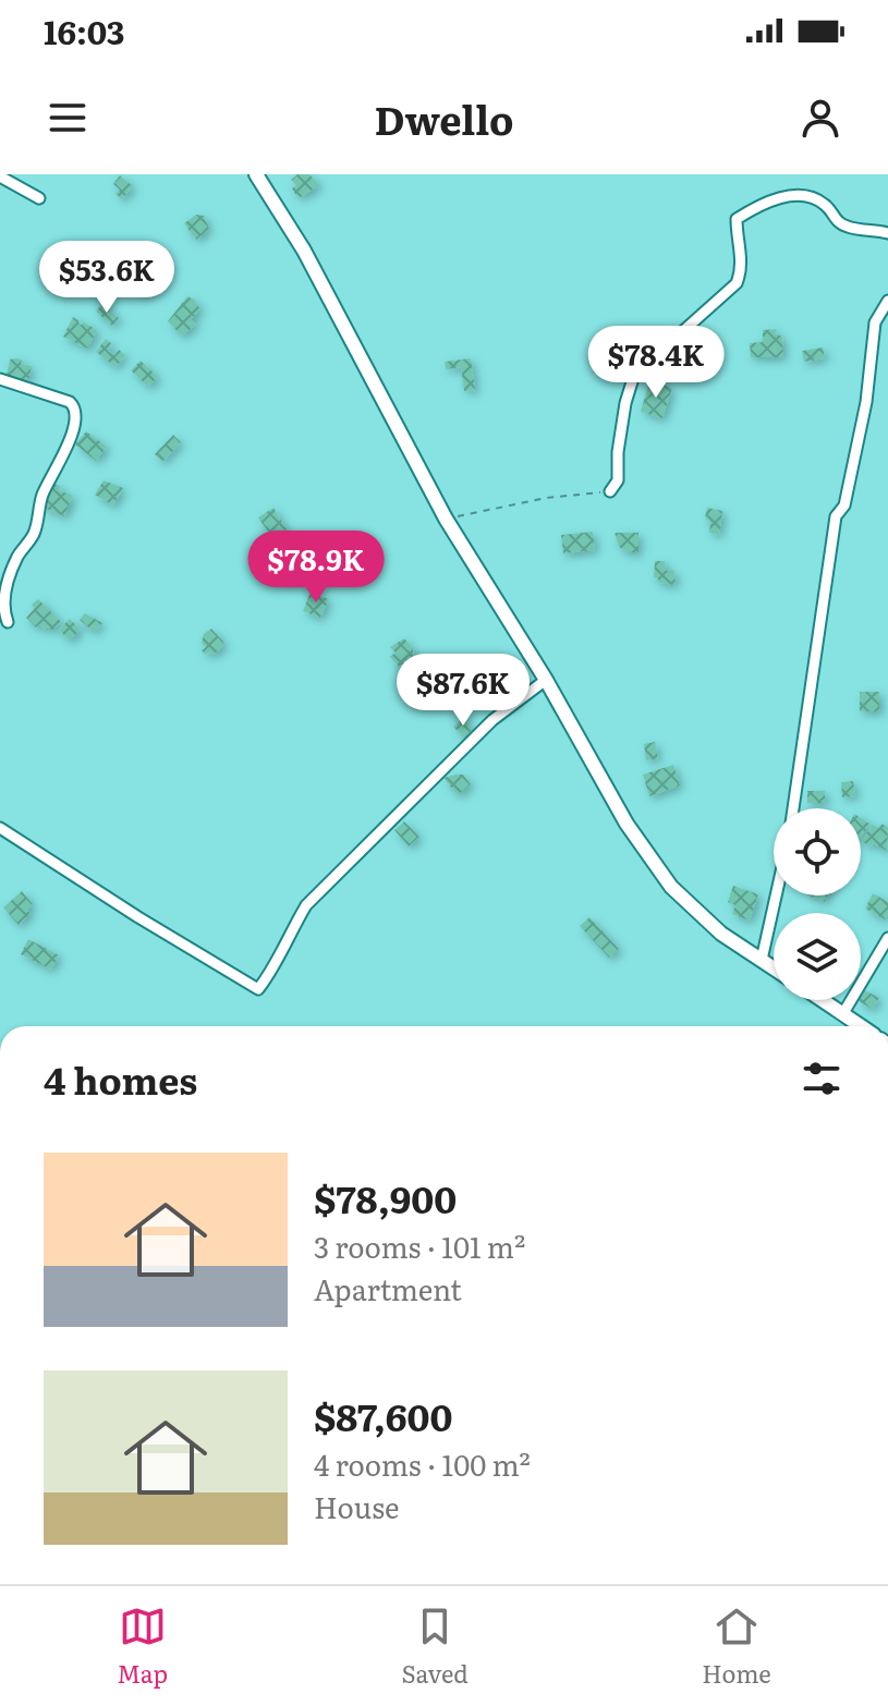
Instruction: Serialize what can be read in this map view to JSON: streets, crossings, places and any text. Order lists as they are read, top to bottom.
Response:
{
  "page": {
    "status": "16:03",
    "header": "Dwello",
    "price": [
      "$53.6K",
      "$78.4K",
      "$78.9K",
      "$87.6K"
    ],
    "heading": "4 homes",
    "list": [
      {
        "name": "$78,900",
        "note": "3 rooms · 101 m² · Apartment"
      },
      {
        "name": "$87,600",
        "note": "4 rooms · 100 m² · House"
      }
    ],
    "tabs": ["Map", "Saved", "Home"]
  }
}
